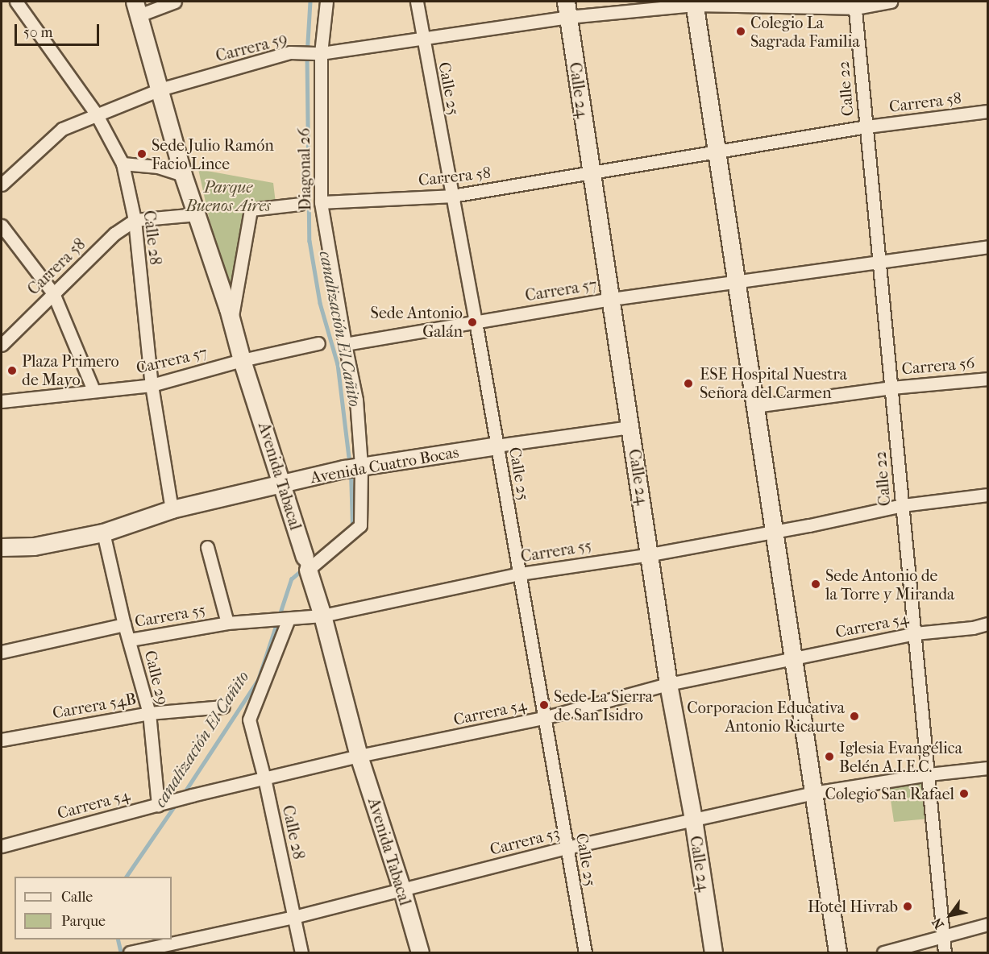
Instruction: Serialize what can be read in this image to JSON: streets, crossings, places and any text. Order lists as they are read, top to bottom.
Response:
{
  "streets": {
    "main road": ["Calle 24", "Avenida Cuatro Bocas", "Avenida Tabacal"],
    "street": [
      "Carrera 59",
      "Calle 25",
      "Calle 22",
      "Carrera 58",
      "Diagonal 26",
      "Calle 28",
      "Carrera 57",
      "Carrera 56",
      "Carrera 55",
      "Carrera 54",
      "Calle 29",
      "Carrera 54B",
      "Carrera 53"
    ]
  },
  "crossings": [
    ["Carrera 59", "Calle 25"],
    ["Carrera 59", "Calle 22"],
    ["Carrera 59", "Calle 24"],
    ["Carrera 59", "Diagonal 26"],
    ["Carrera 59", "Calle 28"],
    ["Carrera 59", "Avenida Tabacal"],
    ["Calle 25", "Carrera 58"],
    ["Calle 25", "Carrera 57"],
    ["Calle 25", "Avenida Cuatro Bocas"],
    ["Calle 25", "Carrera 55"],
    ["Calle 25", "Carrera 54"],
    ["Calle 25", "Carrera 53"],
    ["Calle 22", "Carrera 58"],
    ["Calle 22", "Carrera 57"],
    ["Calle 22", "Carrera 56"],
    ["Calle 22", "Carrera 55"],
    ["Calle 22", "Carrera 54"],
    ["Calle 22", "Carrera 53"],
    ["Calle 24", "Carrera 58"],
    ["Calle 24", "Carrera 57"],
    ["Calle 24", "Avenida Cuatro Bocas"],
    ["Calle 24", "Carrera 55"],
    ["Calle 24", "Carrera 54"],
    ["Calle 24", "Carrera 53"],
    ["Carrera 58", "Diagonal 26"],
    ["Carrera 58", "Calle 28"],
    ["Carrera 58", "Avenida Tabacal"],
    ["Diagonal 26", "Carrera 57"],
    ["Diagonal 26", "Avenida Cuatro Bocas"],
    ["Diagonal 26", "Avenida Tabacal"],
    ["Calle 28", "Carrera 57"],
    ["Calle 28", "Avenida Cuatro Bocas"],
    ["Calle 28", "Carrera 55"],
    ["Calle 28", "Carrera 54"],
    ["Calle 28", "Carrera 53"],
    ["Carrera 57", "Avenida Tabacal"],
    ["Avenida Cuatro Bocas", "Avenida Tabacal"],
    ["Avenida Cuatro Bocas", "Calle 29"],
    ["Avenida Tabacal", "Carrera 55"],
    ["Avenida Tabacal", "Carrera 54"],
    ["Avenida Tabacal", "Carrera 53"],
    ["Carrera 55", "Calle 29"],
    ["Carrera 54", "Calle 29"],
    ["Calle 29", "Carrera 54B"]
  ],
  "water": ["canalización El Cañito"],
  "parks": ["Parque Buenos Aires"],
  "places": [
    "Colegio La Sagrada Familia",
    "Sede Julio Ramón Facio Lince",
    "Sede Antonio Galán",
    "Plaza Primero de Mayo",
    "ESE Hospital Nuestra Señora del Carmen",
    "Sede Antonio de la Torre y Miranda",
    "Sede La Sierra de San Isidro",
    "Corporacion Educativa Antonio Ricaurte",
    "Iglesia Evangélica Belén A.I.E.C.",
    "Colegio San Rafael",
    "Hotel Hivrab"
  ],
  "legend": ["Calle", "Parque"],
  "scale_bar": "50 m",
  "north": "bottom left"
}
